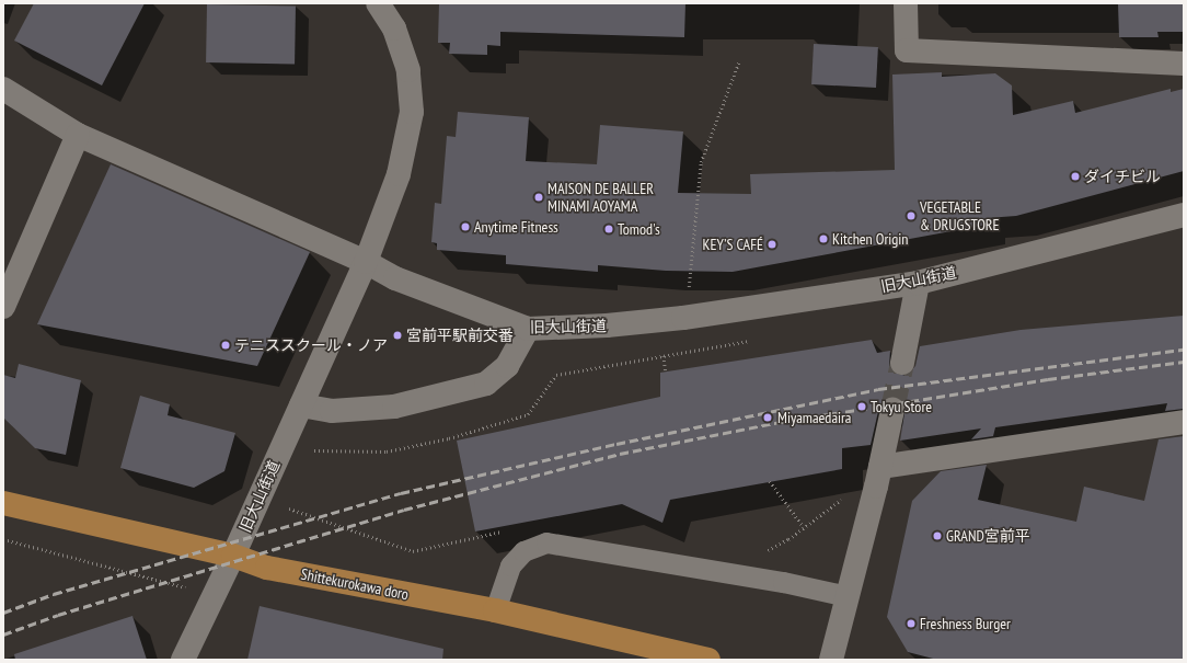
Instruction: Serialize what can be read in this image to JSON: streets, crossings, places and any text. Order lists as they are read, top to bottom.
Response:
{
  "streets": {
    "main road": ["Shittekurokawa doro"],
    "street": ["旧大山街道"]
  },
  "crossings": [
    ["旧大山街道", "Shittekurokawa doro"]
  ],
  "places": [
    "ダイチビル",
    "MAISON DE BALLER MINAMI AOYAMA",
    "VEGETABLE & DRUGSTORE",
    "Anytime Fitness",
    "Tomod's",
    "Kitchen Origin",
    "KEY’S CAFÉ",
    "宮前平駅前交番",
    "テニススクール・ノア",
    "Tokyu Store",
    "Miyamaedaira",
    "GRAND宮前平",
    "Freshness Burger"
  ]
}
